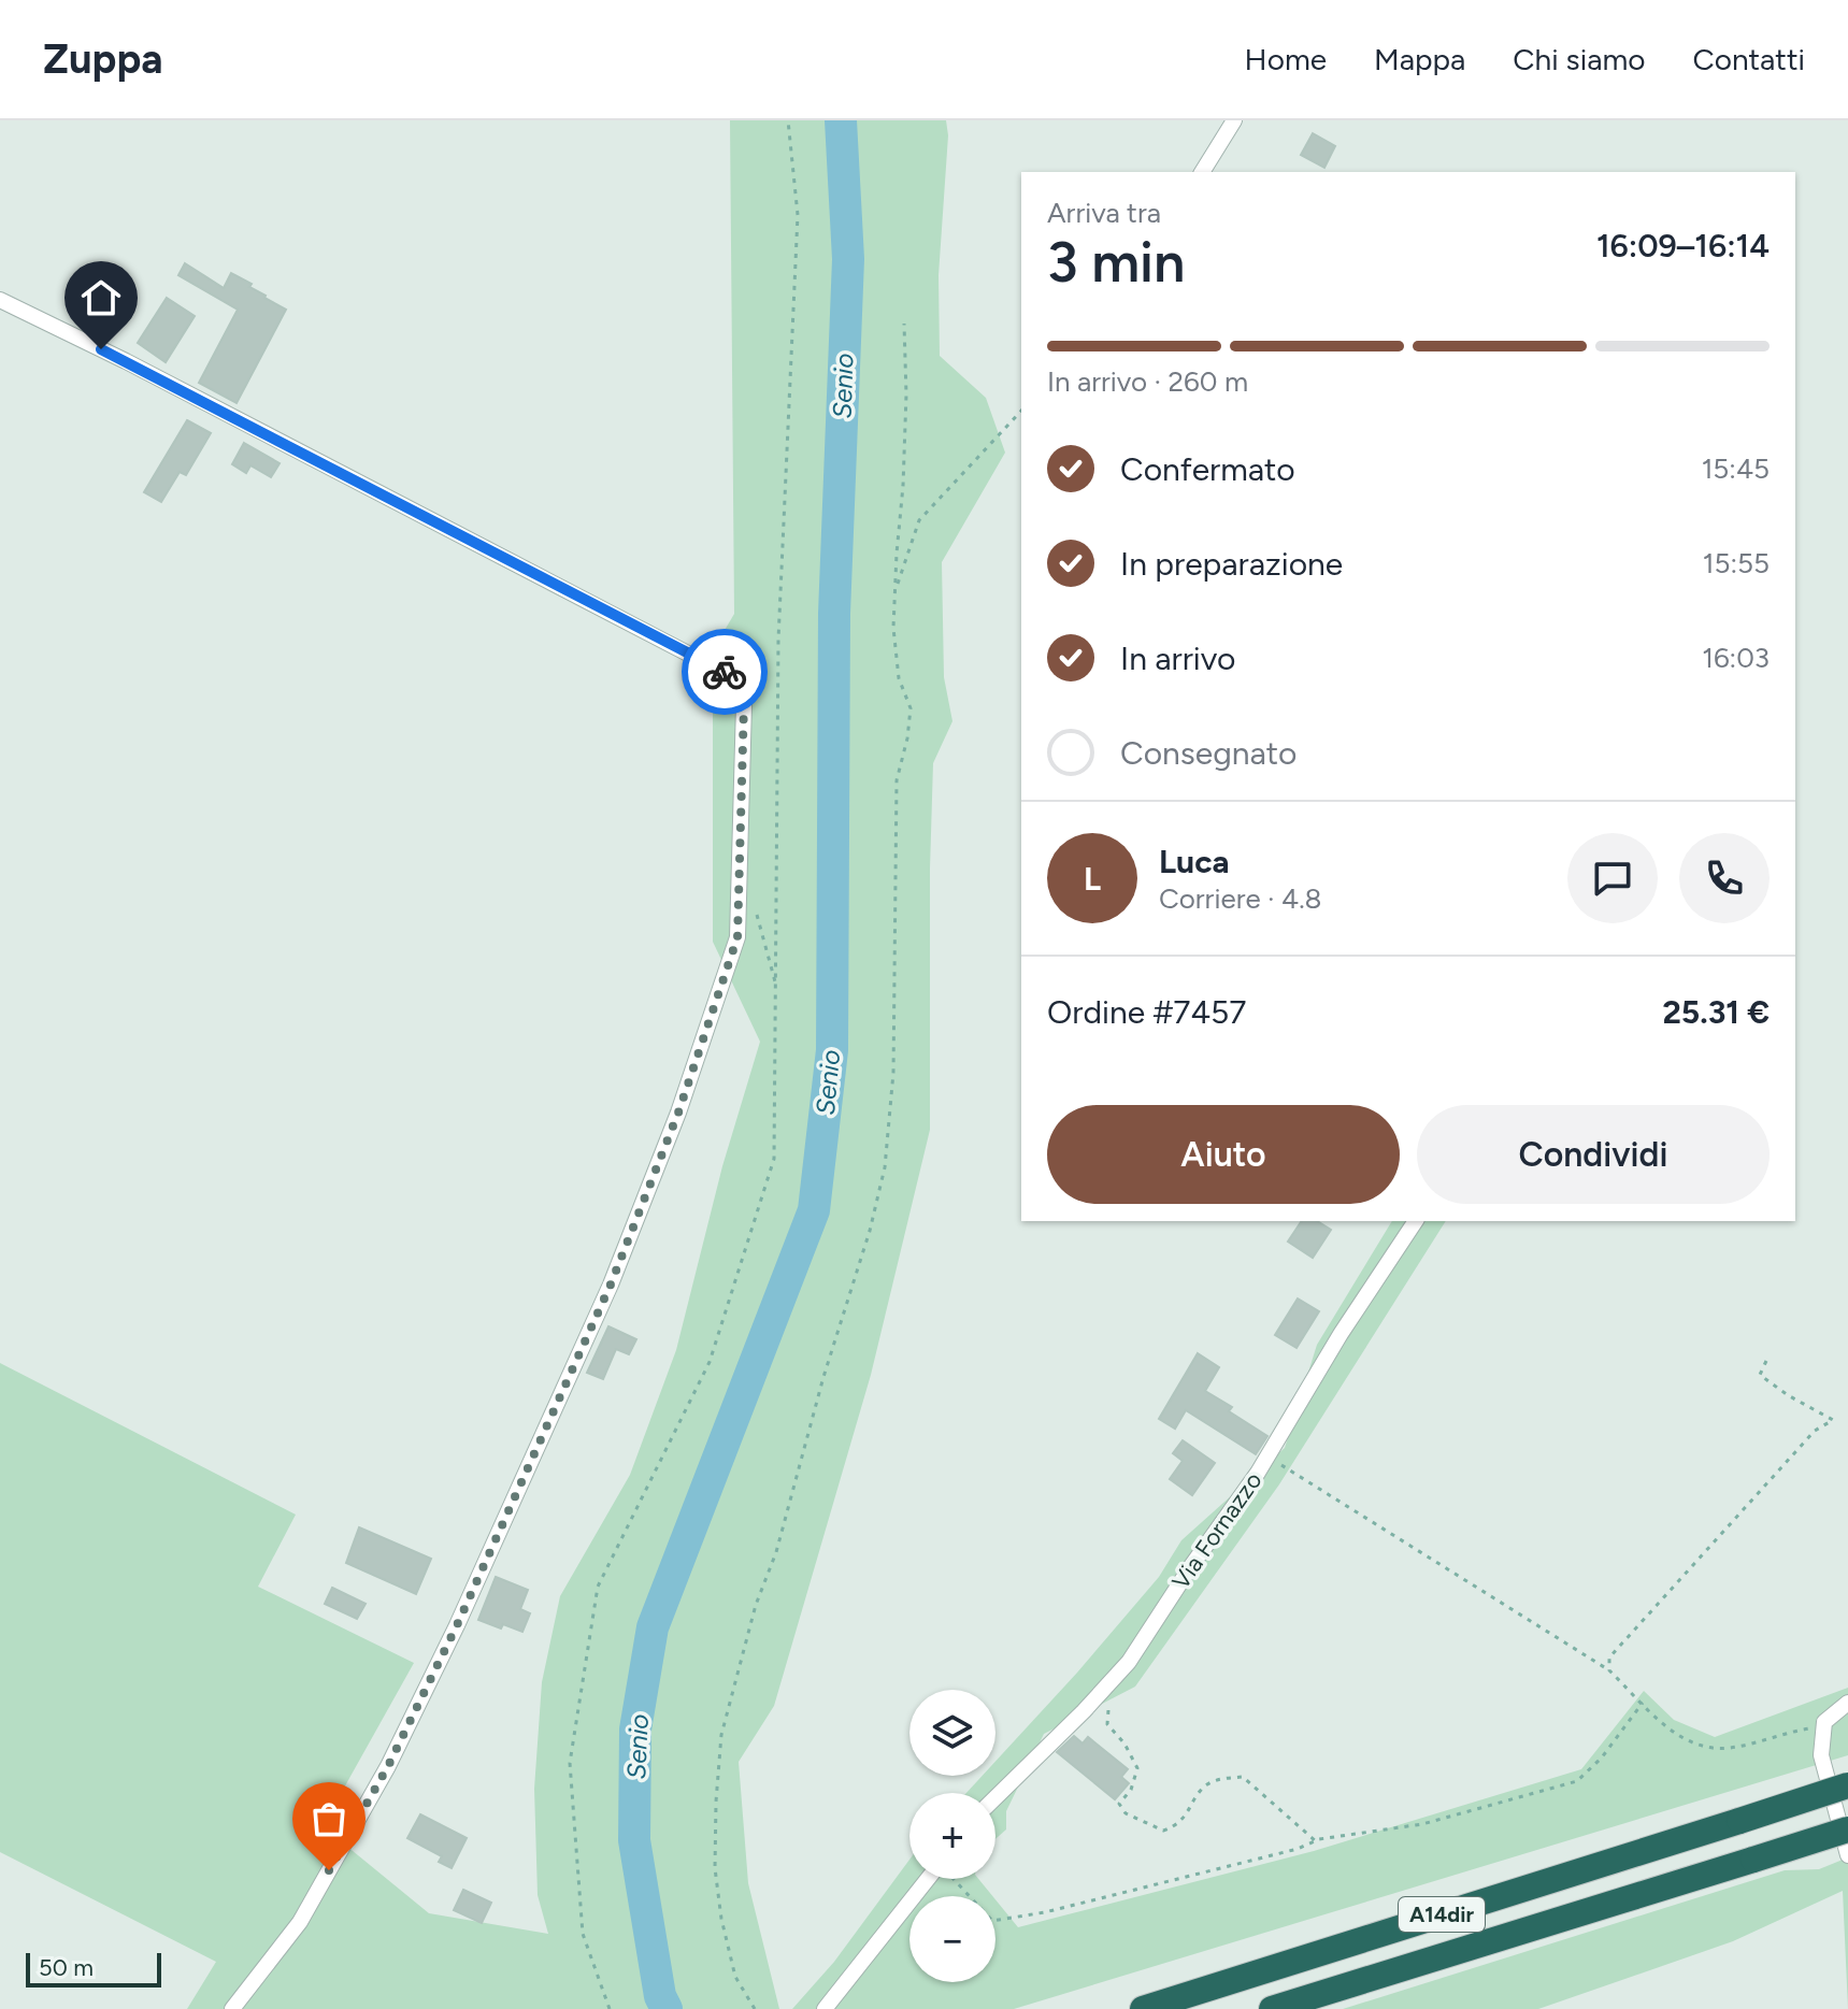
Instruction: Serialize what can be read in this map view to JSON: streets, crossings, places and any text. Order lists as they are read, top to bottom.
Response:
{
  "streets": {
    "highway": ["A14dir"],
    "street": ["Via Fornazzo"]
  },
  "water": ["Senio"],
  "scale_bar": "50 m",
  "page": {
    "header": "Zuppa",
    "nav": [
      "Home",
      "Mappa",
      "Chi siamo",
      "Contatti"
    ],
    "heading": ["3 min", "Arriva tra", "16:09–16:14"],
    "panel": [
      "Luca",
      "Corriere · 4.8",
      "Ordine #7457",
      "25.31 €"
    ],
    "bar": "In arrivo · 260 m",
    "list": [
      ["Confermato", "15:45"],
      ["In preparazione", "15:55"],
      ["In arrivo", "16:03"],
      "Consegnato"
    ],
    "round": "L",
    "buttons": ["Aiuto", "Condividi"],
    "map_buttons": ["+", "−"],
    "scale": "50 m"
  }
}
